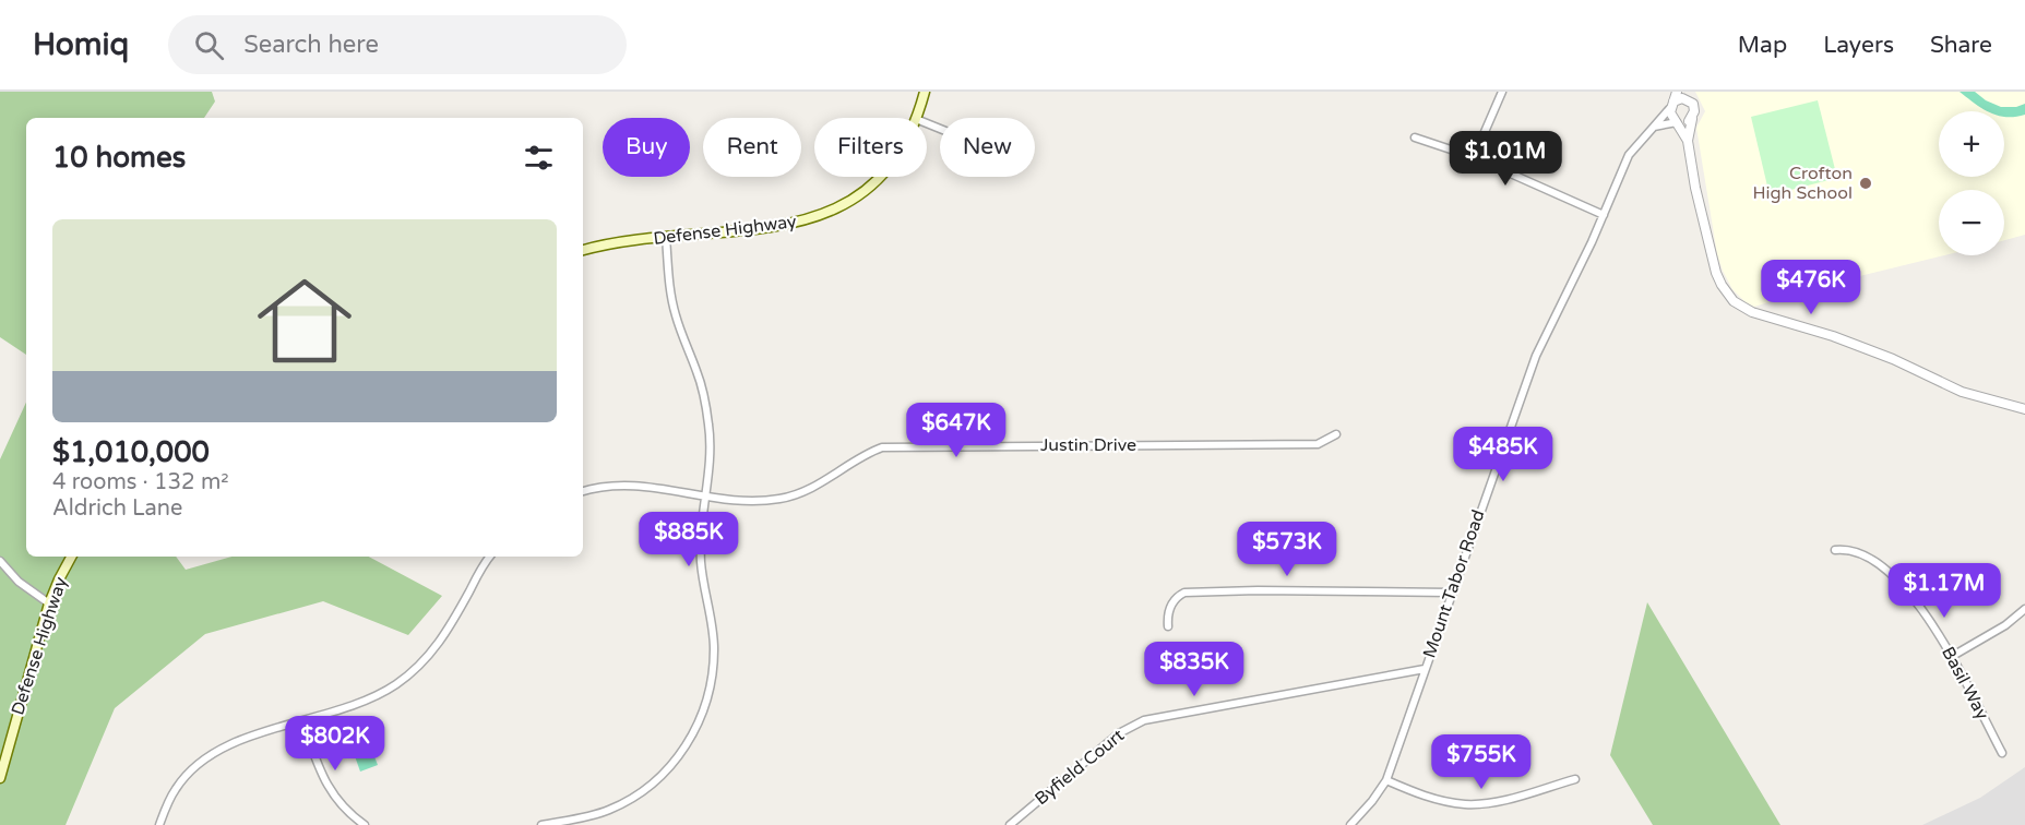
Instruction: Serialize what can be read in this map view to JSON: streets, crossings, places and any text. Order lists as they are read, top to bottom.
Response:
{
  "streets": {
    "main road": ["Defense Highway"],
    "street": [
      "Justin Drive",
      "Mount Tabor Road",
      "Basil Way",
      "Byfield Court"
    ]
  },
  "crossings": [
    ["Mount Tabor Road", "Byfield Court"]
  ],
  "places": ["Crofton High School"],
  "page": {
    "header": "Homiq",
    "search": "Search here",
    "nav": ["Map", "Layers", "Share"],
    "map_buttons": ["+", "−"],
    "chip": [
      "Buy",
      "Rent",
      "Filters",
      "New"
    ],
    "heading": "10 homes",
    "price": [
      "$1.01M",
      "$476K",
      "$647K",
      "$485K",
      "$885K",
      "$573K",
      "$1.17M",
      "$835K",
      "$802K",
      "$755K"
    ],
    "list": [
      {
        "name": "$1,010,000",
        "note": "4 rooms · 132 m² · Aldrich Lane"
      }
    ]
  }
}
